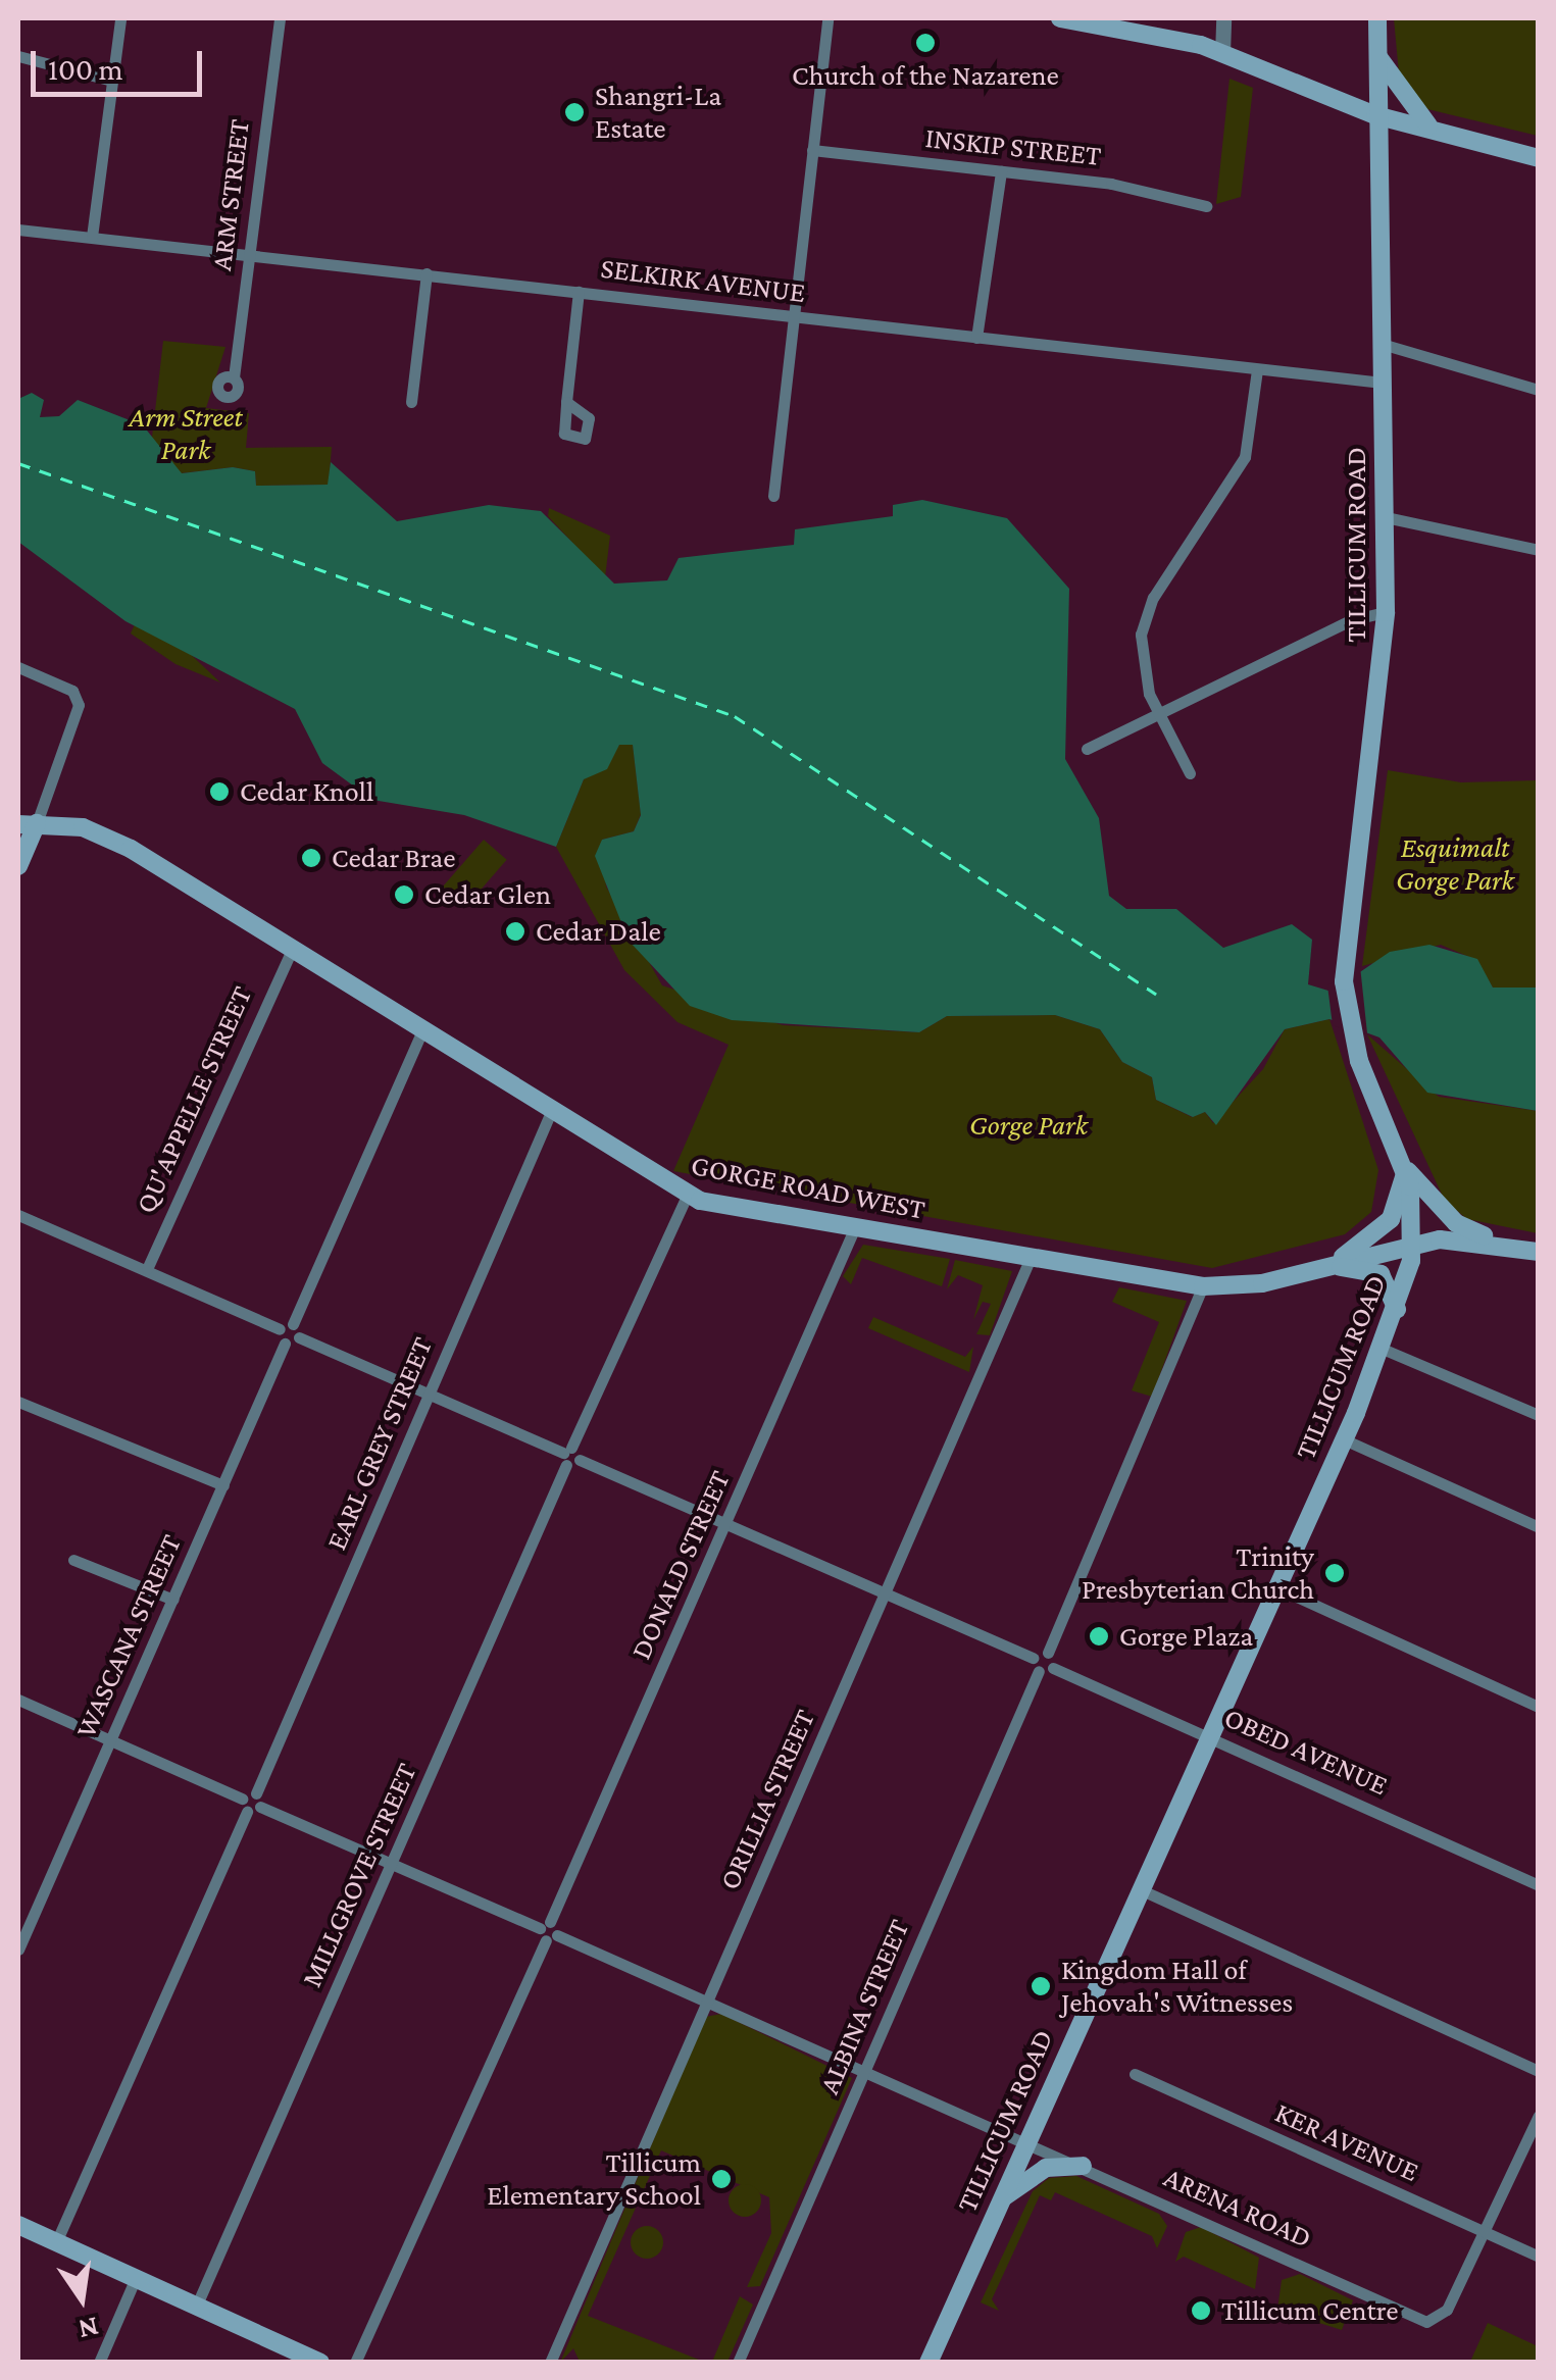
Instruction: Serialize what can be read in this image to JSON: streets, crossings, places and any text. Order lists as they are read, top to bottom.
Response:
{
  "streets": {
    "main road": ["TILLICUM ROAD", "GORGE ROAD WEST"],
    "street": [
      "INSKIP STREET",
      "ARM STREET",
      "SELKIRK AVENUE",
      "QU'APPELLE STREET",
      "EARL GREY STREET",
      "DONALD STREET",
      "WASCANA STREET",
      "OBED AVENUE",
      "ORILLIA STREET",
      "MILLGROVE STREET",
      "ALBINA STREET",
      "KER AVENUE",
      "ARENA ROAD"
    ]
  },
  "crossings": [
    ["ARM STREET", "SELKIRK AVENUE"],
    ["SELKIRK AVENUE", "TILLICUM ROAD"],
    ["TILLICUM ROAD", "GORGE ROAD WEST"],
    ["TILLICUM ROAD", "OBED AVENUE"],
    ["TILLICUM ROAD", "ARENA ROAD"],
    ["QU'APPELLE STREET", "GORGE ROAD WEST"],
    ["GORGE ROAD WEST", "EARL GREY STREET"],
    ["GORGE ROAD WEST", "DONALD STREET"],
    ["GORGE ROAD WEST", "ORILLIA STREET"],
    ["GORGE ROAD WEST", "MILLGROVE STREET"],
    ["EARL GREY STREET", "ARENA ROAD"],
    ["DONALD STREET", "ARENA ROAD"],
    ["WASCANA STREET", "ARENA ROAD"],
    ["ORILLIA STREET", "ARENA ROAD"],
    ["MILLGROVE STREET", "ARENA ROAD"],
    ["ALBINA STREET", "ARENA ROAD"],
    ["KER AVENUE", "ARENA ROAD"]
  ],
  "parks": ["Arm Street Park", "Esquimalt Gorge Park", "Gorge Park"],
  "places": [
    "Church of the Nazarene",
    "Shangri-La Estate",
    "Cedar Knoll",
    "Cedar Brae",
    "Cedar Glen",
    "Cedar Dale",
    "Trinity Presbyterian Church",
    "Gorge Plaza",
    "Kingdom Hall of Jehovah's Witnesses",
    "Tillicum Elementary School",
    "Tillicum Centre"
  ],
  "scale_bar": "100 m",
  "north": "bottom"
}
